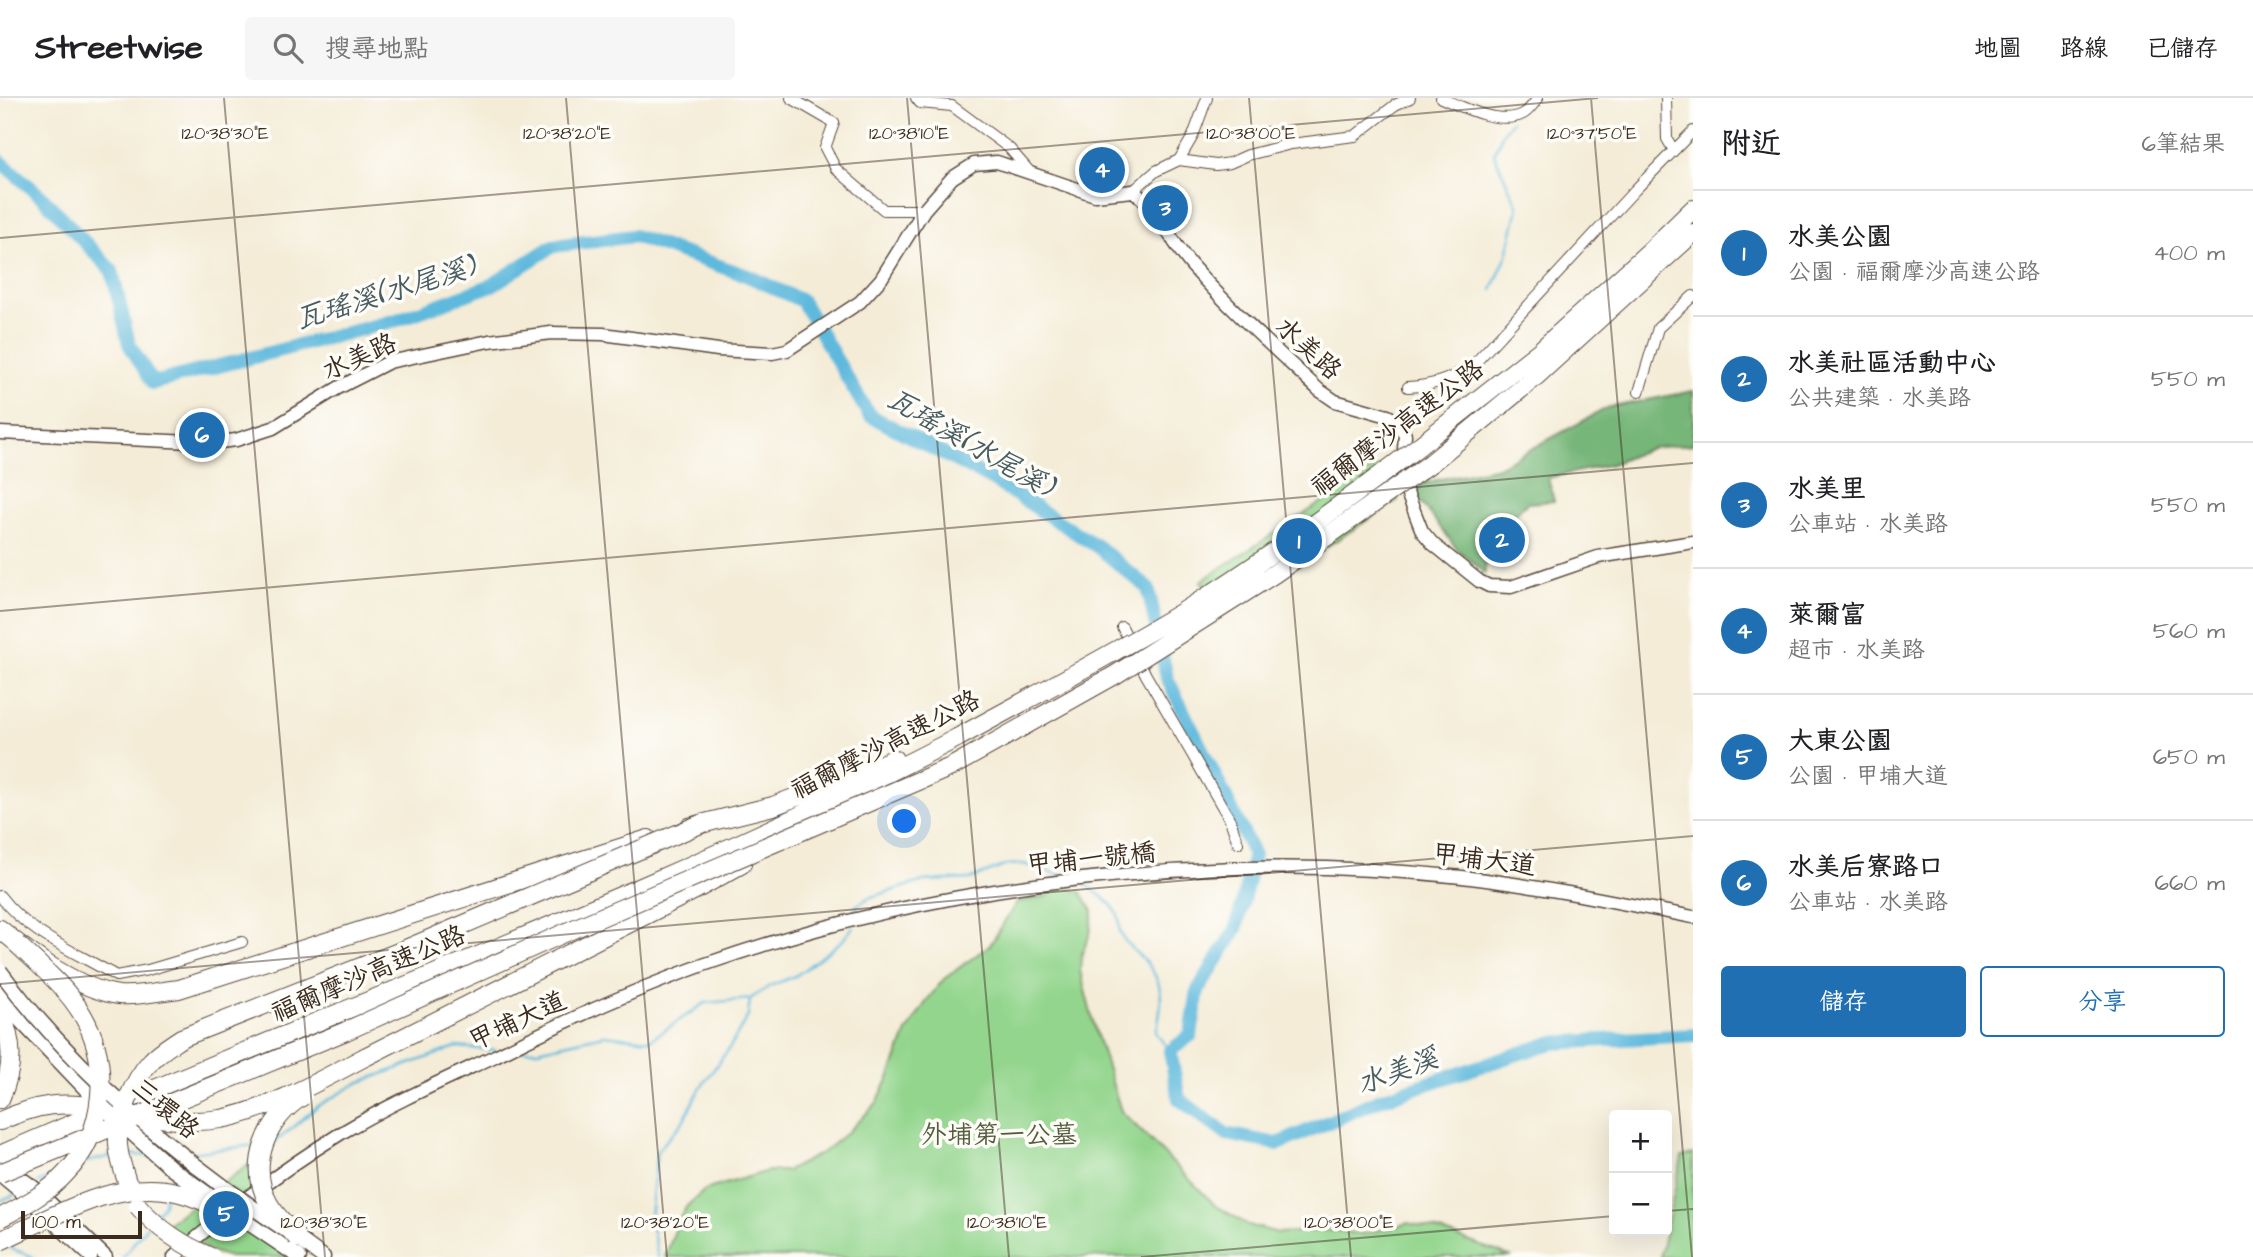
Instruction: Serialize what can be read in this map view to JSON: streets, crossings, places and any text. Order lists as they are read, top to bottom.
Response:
{
  "streets": {
    "highway": ["福爾摩沙高速公路"],
    "main road": ["三環路"],
    "street": ["水美路", "甲埔一號橋", "甲埔大道"]
  },
  "crossings": [
    ["甲埔一號橋", "甲埔大道"]
  ],
  "water": ["瓦瑤溪(水尾溪)", "水美溪"],
  "parks": ["外埔第一公墓"],
  "scale_bar": "100 m",
  "page": {
    "header": "Streetwise",
    "search": "搜尋地點",
    "nav": ["地圖", "路線", "已儲存"],
    "heading": ["附近", "6筆結果"],
    "pins": [
      "4",
      "3",
      "6",
      "2",
      "1",
      "5"
    ],
    "list": [
      {
        "mark": "1",
        "name": "水美公園",
        "note": "公園 · 福爾摩沙高速公路",
        "value": "400 m"
      },
      {
        "mark": "2",
        "name": "水美社區活動中心",
        "note": "公共建築 · 水美路",
        "value": "550 m"
      },
      {
        "mark": "3",
        "name": "水美里",
        "note": "公車站 · 水美路",
        "value": "550 m"
      },
      {
        "mark": "4",
        "name": "萊爾富",
        "note": "超市 · 水美路",
        "value": "560 m"
      },
      {
        "mark": "5",
        "name": "大東公園",
        "note": "公園 · 甲埔大道",
        "value": "650 m"
      },
      {
        "mark": "6",
        "name": "水美后寮路口",
        "note": "公車站 · 水美路",
        "value": "660 m"
      }
    ],
    "buttons": ["儲存", "分享"],
    "map_buttons": ["+", "−"],
    "scale": "100 m"
  },
  "coordinates": [
    "120°38'30\"E",
    "120°38'20\"E",
    "120°38'10\"E",
    "120°38'00\"E",
    "120°37'50\"E"
  ]
}
